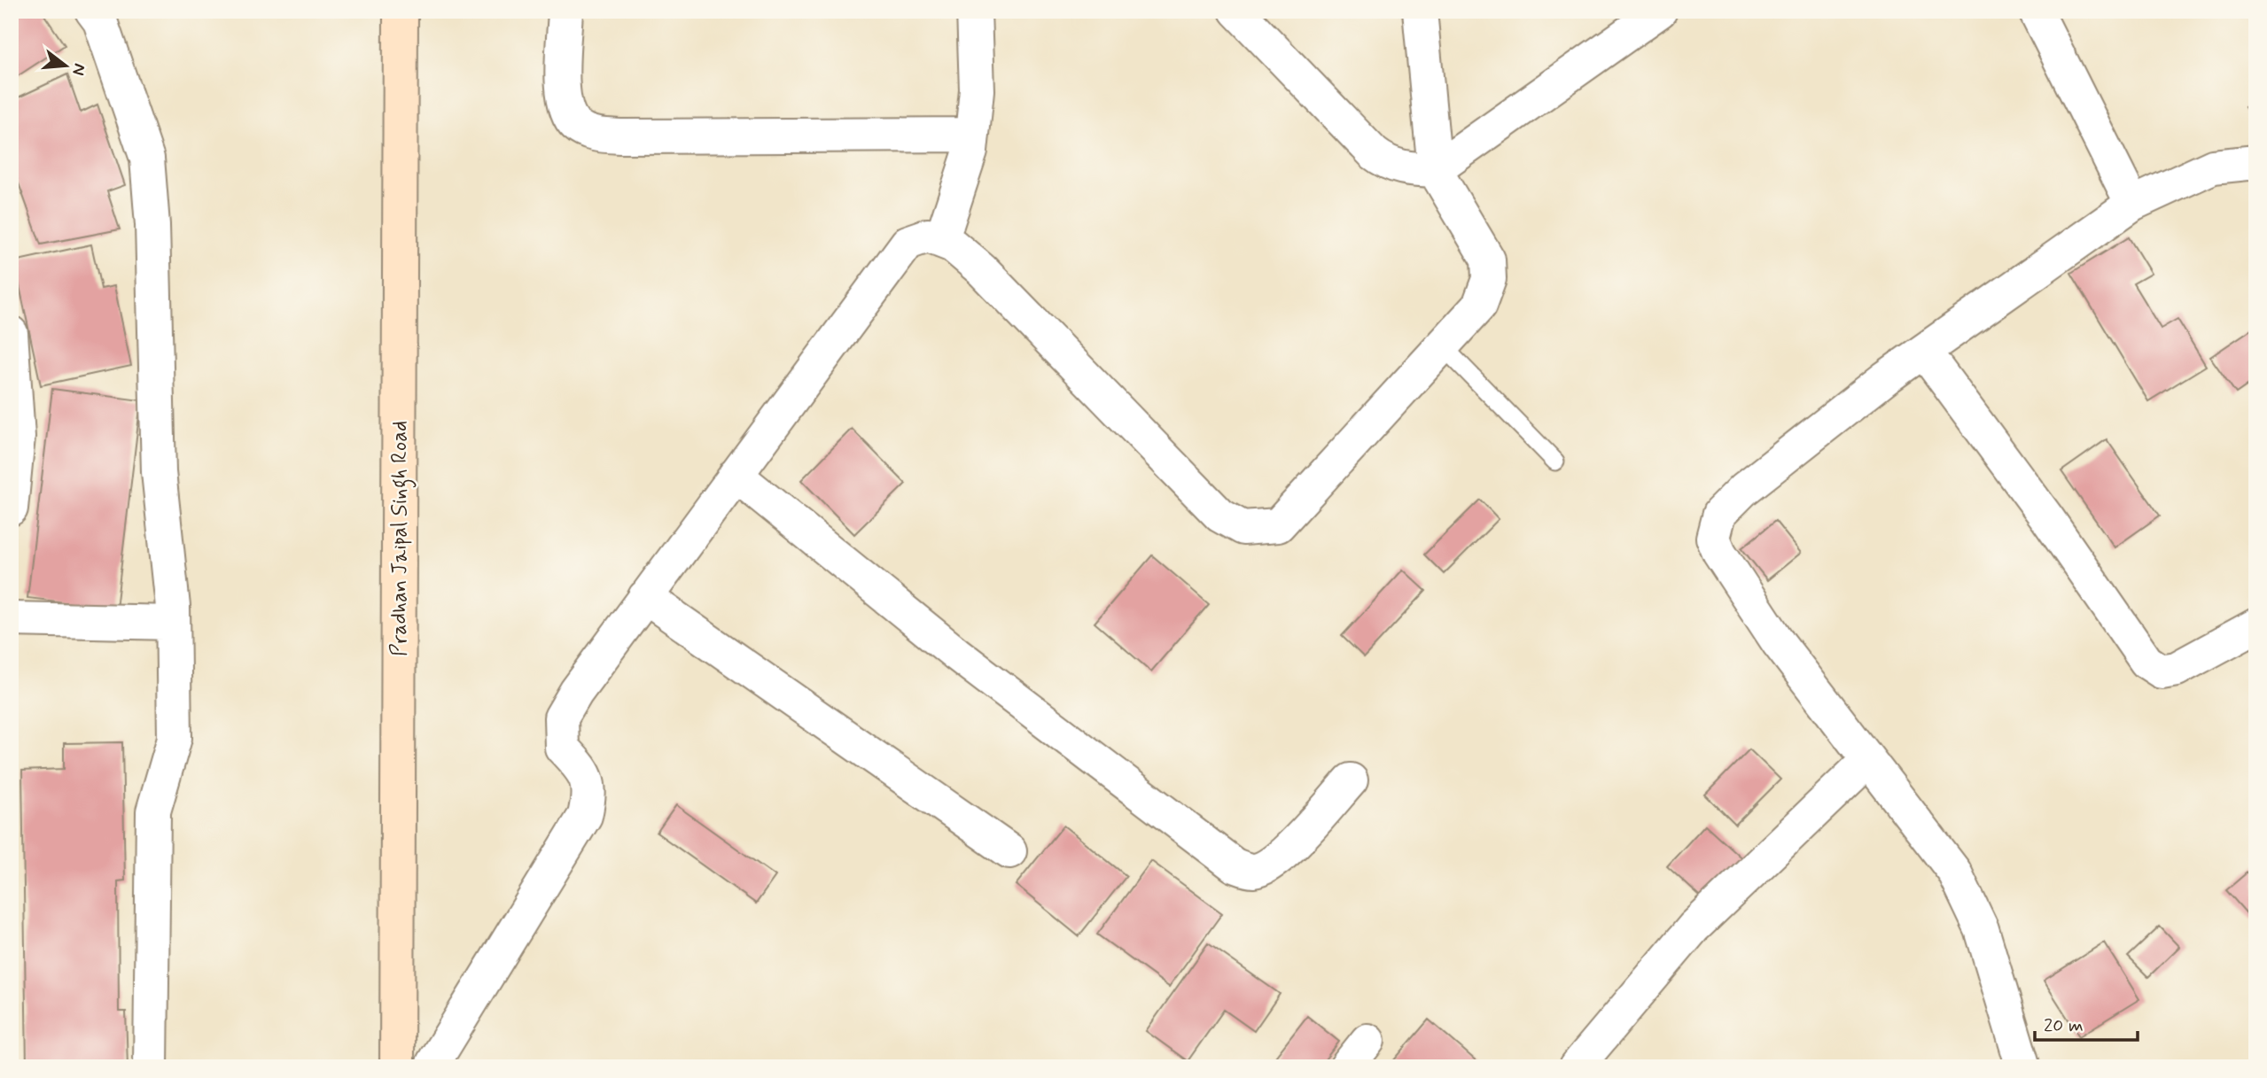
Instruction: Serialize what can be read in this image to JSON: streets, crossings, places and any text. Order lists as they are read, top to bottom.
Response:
{
  "streets": {
    "street": ["Pradhan Jaipal Singh Road"]
  },
  "scale_bar": "20 m",
  "north": "right"
}
